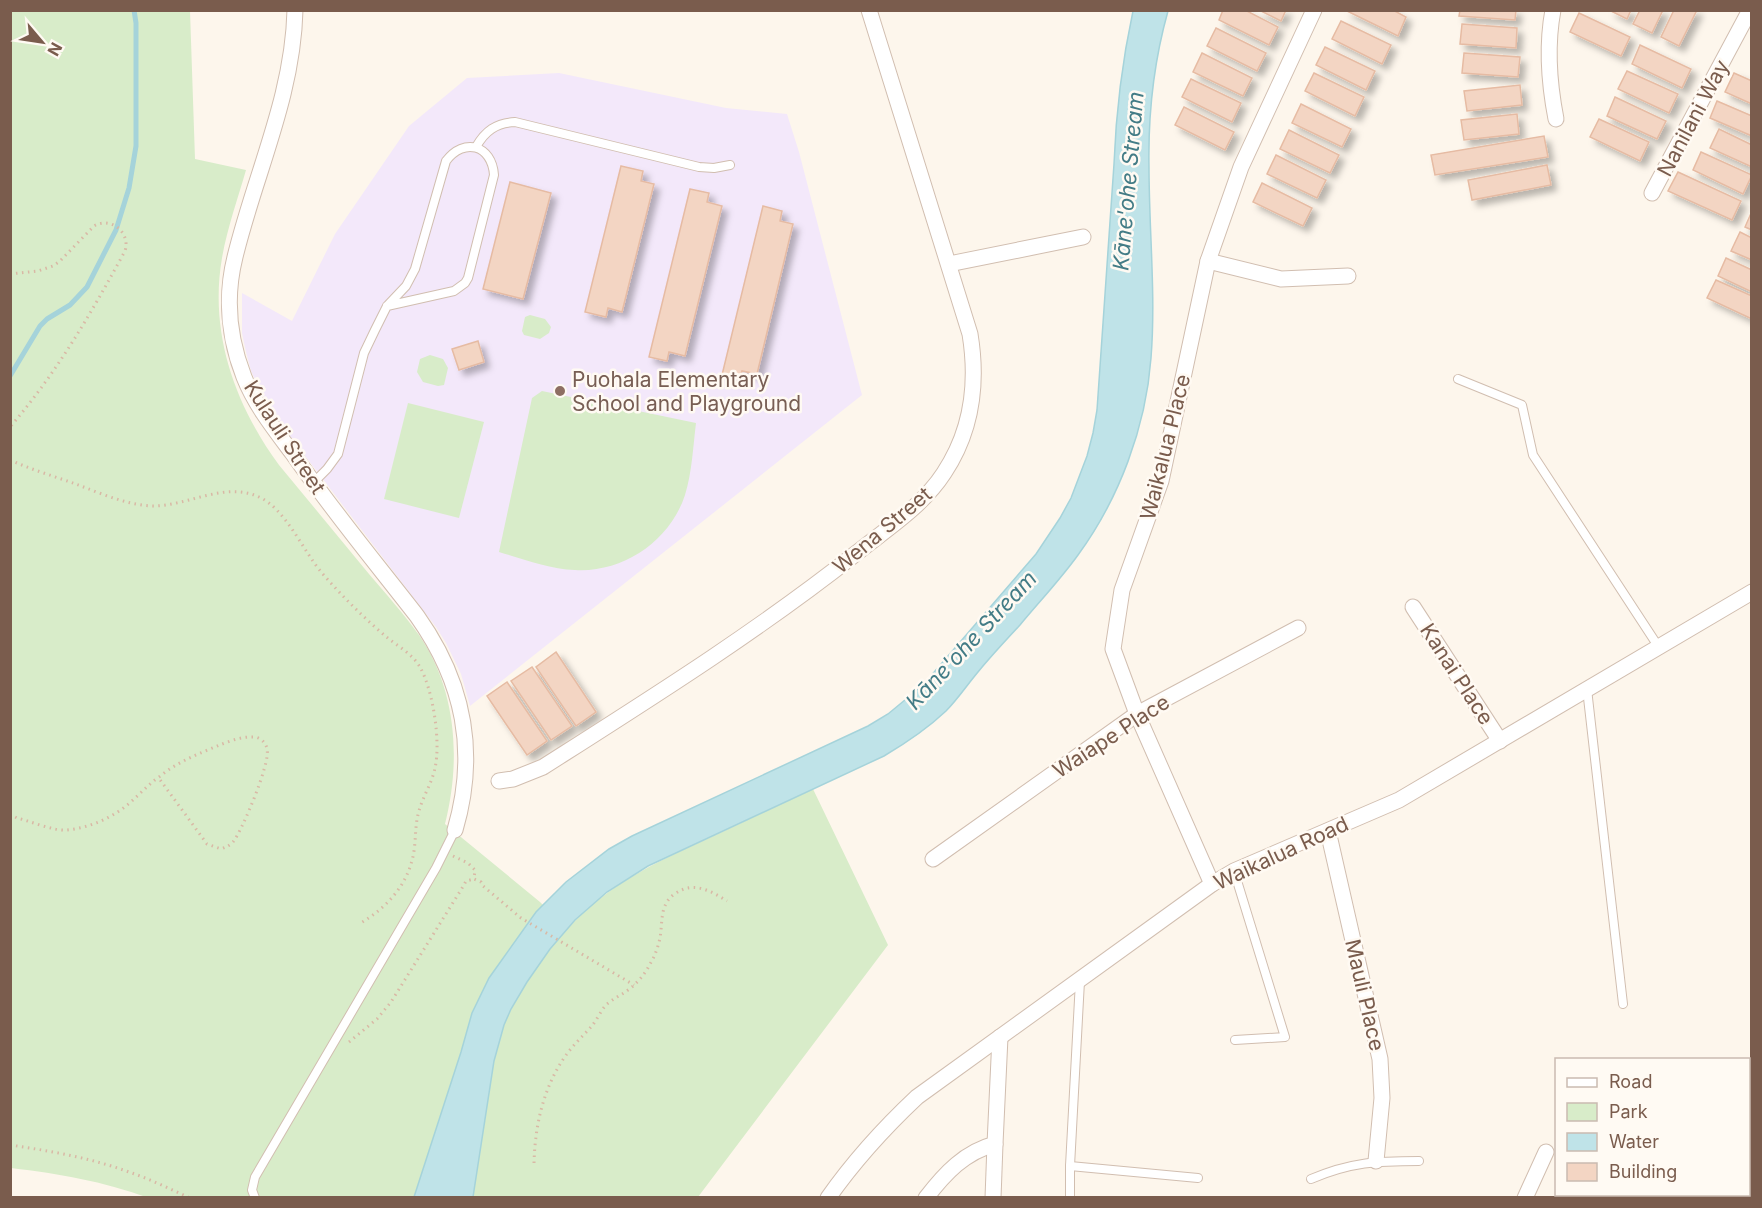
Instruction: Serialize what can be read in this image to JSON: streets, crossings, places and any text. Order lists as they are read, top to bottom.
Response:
{
  "streets": {
    "street": [
      "Nanilani Way",
      "Kulauli Street",
      "Waikalua Place",
      "Wena Street",
      "Kanai Place",
      "Waiape Place",
      "Waikalua Road",
      "Mauli Place"
    ]
  },
  "crossings": [
    ["Waikalua Place", "Waiape Place"],
    ["Waikalua Place", "Waikalua Road"],
    ["Kanai Place", "Waikalua Road"],
    ["Waikalua Road", "Mauli Place"]
  ],
  "water": ["Kāne'ohe Stream"],
  "places": ["Puohala Elementary School and Playground"],
  "legend": [
    "Road",
    "Park",
    "Water",
    "Building"
  ],
  "north": "bottom right"
}
